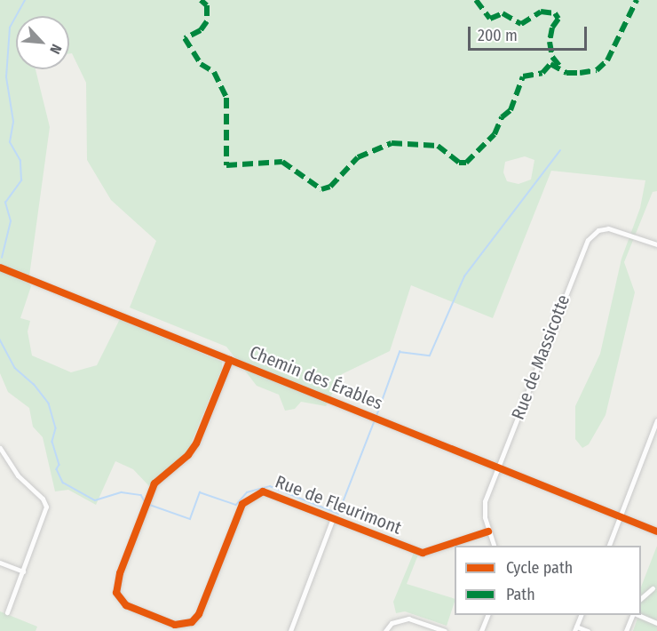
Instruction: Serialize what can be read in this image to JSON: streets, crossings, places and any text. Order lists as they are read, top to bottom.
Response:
{
  "streets": {
    "street": ["Rue de Massicotte", "Chemin des Érables", "Rue de Fleurimont"]
  },
  "crossings": [
    ["Rue de Massicotte", "Chemin des Érables"],
    ["Rue de Massicotte", "Rue de Fleurimont"],
    ["Chemin des Érables", "Rue de Fleurimont"]
  ],
  "legend": ["Cycle path", "Path"],
  "scale_bar": "200 m",
  "north": "bottom right"
}
